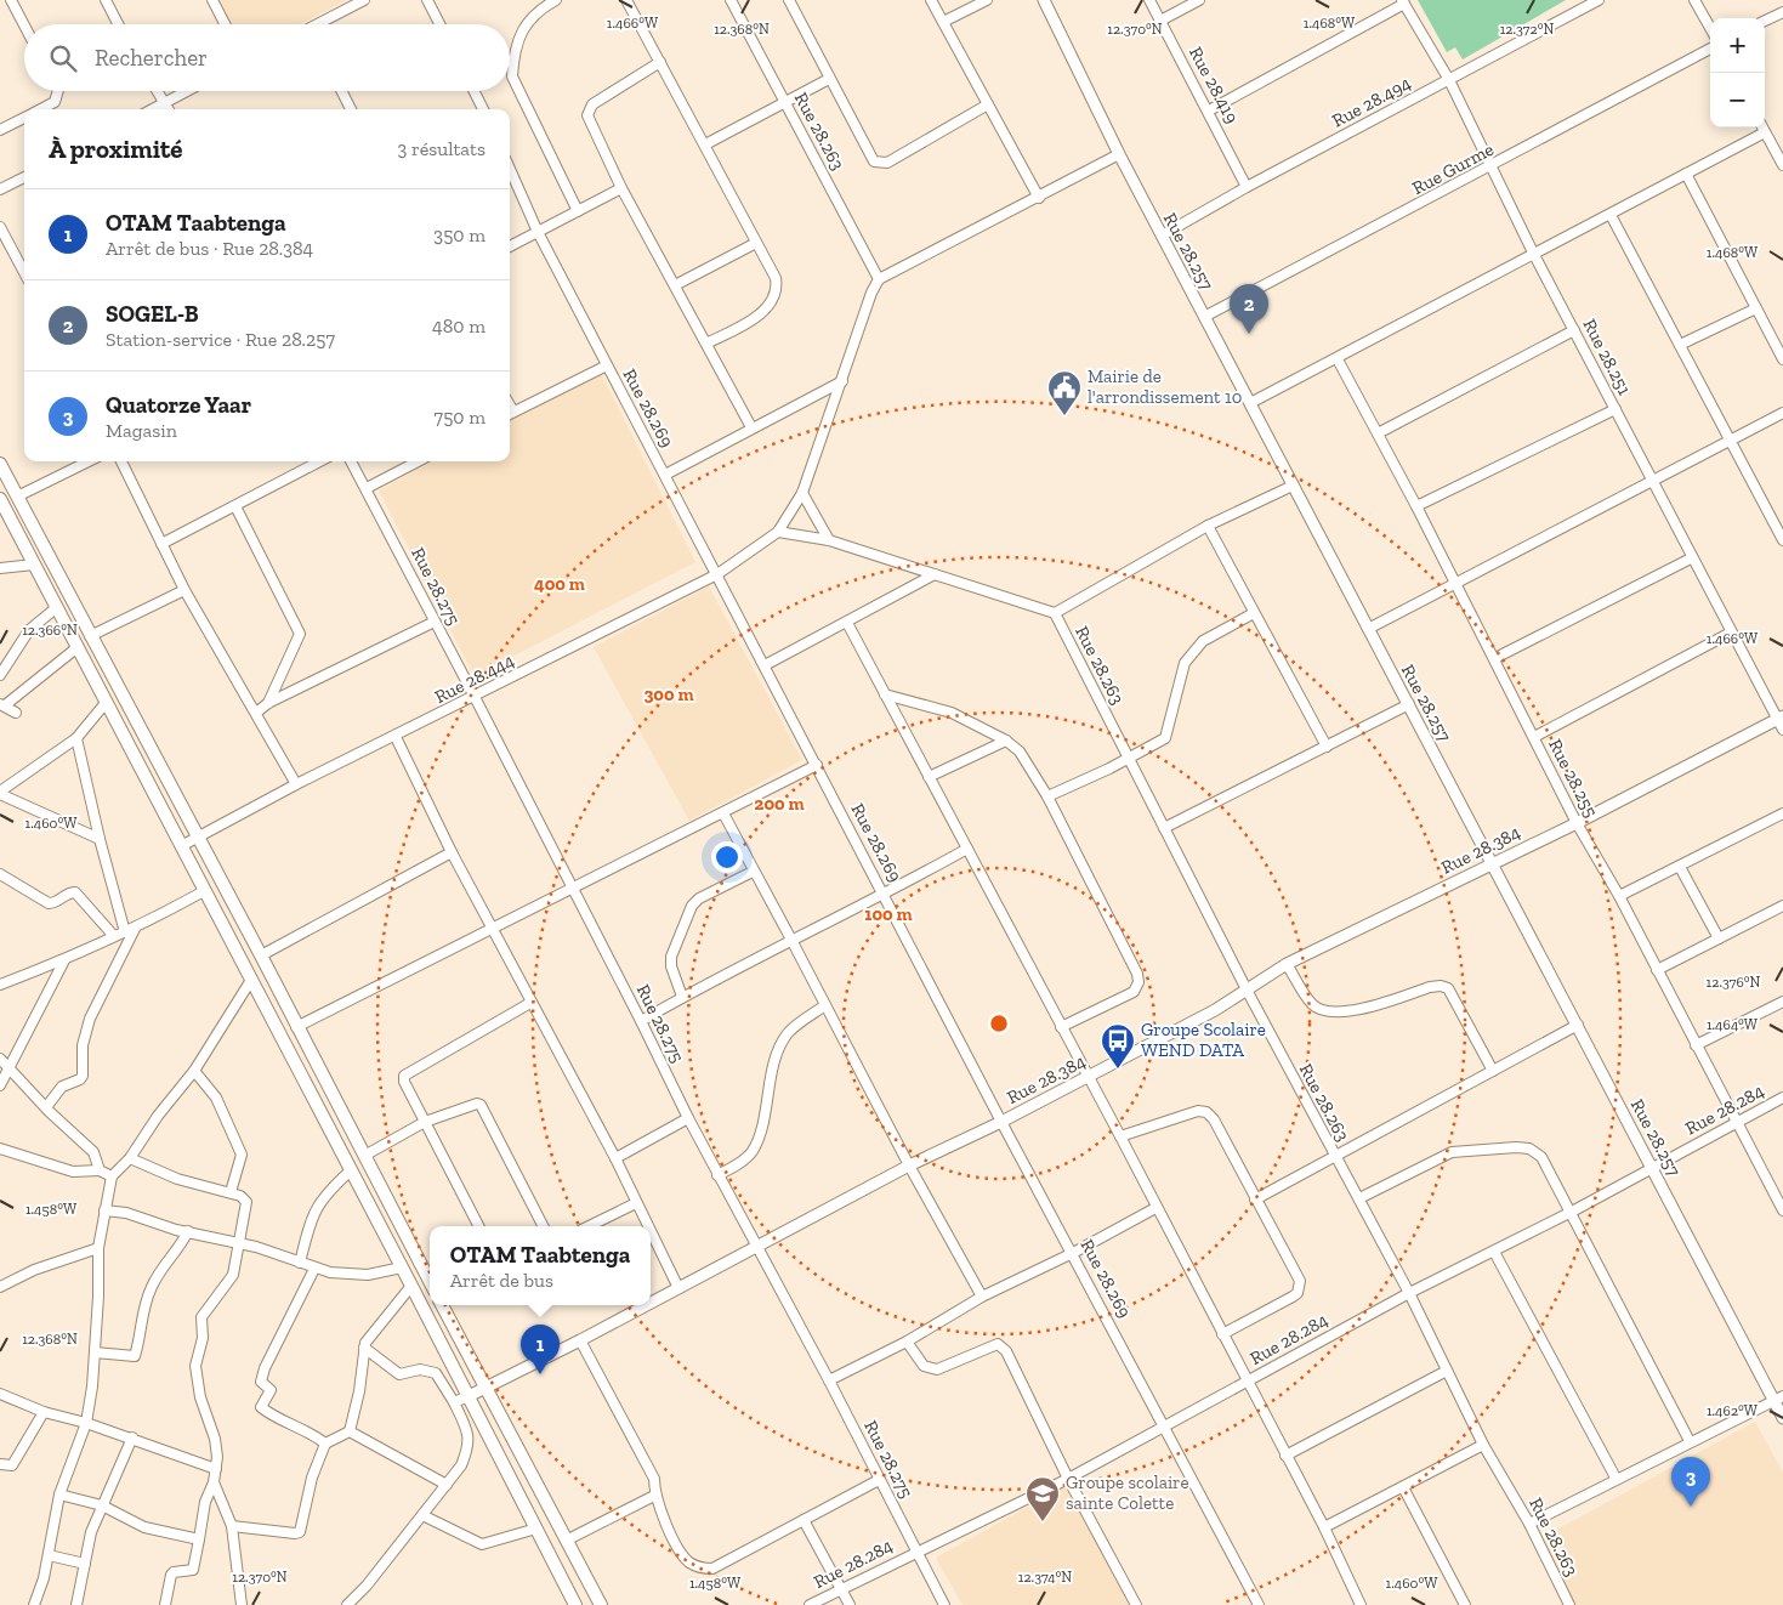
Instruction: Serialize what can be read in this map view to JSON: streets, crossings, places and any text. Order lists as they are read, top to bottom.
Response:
{
  "streets": {
    "street": [
      "Rue 28.419",
      "Rue 28.494",
      "Rue 28.263",
      "Rue Gurme",
      "Rue 28.257",
      "Rue 28.251",
      "Rue 28.269",
      "Rue 28.275",
      "Rue 28.444",
      "Rue 28.255",
      "Rue 28.384",
      "Rue 28.284"
    ]
  },
  "crossings": [
    ["Rue 28.419", "Rue 28.494"],
    ["Rue 28.494", "Rue 28.257"],
    ["Rue 28.494", "Rue 28.251"],
    ["Rue 28.263", "Rue 28.384"],
    ["Rue 28.263", "Rue 28.284"],
    ["Rue Gurme", "Rue 28.257"],
    ["Rue Gurme", "Rue 28.251"],
    ["Rue 28.257", "Rue 28.384"],
    ["Rue 28.257", "Rue 28.284"],
    ["Rue 28.251", "Rue 28.384"],
    ["Rue 28.269", "Rue 28.444"],
    ["Rue 28.269", "Rue 28.384"],
    ["Rue 28.269", "Rue 28.284"],
    ["Rue 28.275", "Rue 28.444"],
    ["Rue 28.275", "Rue 28.384"],
    ["Rue 28.275", "Rue 28.284"],
    ["Rue 28.255", "Rue 28.384"],
    ["Rue 28.255", "Rue 28.284"]
  ],
  "places": {
    "public building": ["Mairie de l'arrondissement 10"],
    "bus stop": ["Groupe Scolaire WEND DATA"],
    "school or university": ["Groupe scolaire sainte Colette"]
  },
  "page": {
    "map_buttons": ["+", "−"],
    "search": "Rechercher",
    "heading": ["À proximité", "3 résultats"],
    "list": [
      {
        "mark": "1",
        "name": "OTAM Taabtenga",
        "note": "Arrêt de bus · Rue 28.384",
        "value": "350 m"
      },
      {
        "mark": "2",
        "name": "SOGEL-B",
        "note": "Station-service · Rue 28.257",
        "value": "480 m"
      },
      {
        "mark": "3",
        "name": "Quatorze Yaar",
        "note": "Magasin",
        "value": "750 m"
      }
    ],
    "pins": ["2", "1", "3"],
    "popup": ["OTAM Taabtenga", "Arrêt de bus"]
  },
  "coordinates": [
    "1.466°W",
    "1.468°W",
    "12.368°N",
    "12.370°N",
    "12.372°N",
    "12.366°N",
    "1.460°W",
    "12.376°N",
    "1.464°W",
    "1.458°W",
    "1.462°W",
    "12.374°N"
  ],
  "rings": [
    "400 m",
    "300 m",
    "200 m",
    "100 m"
  ]
}
